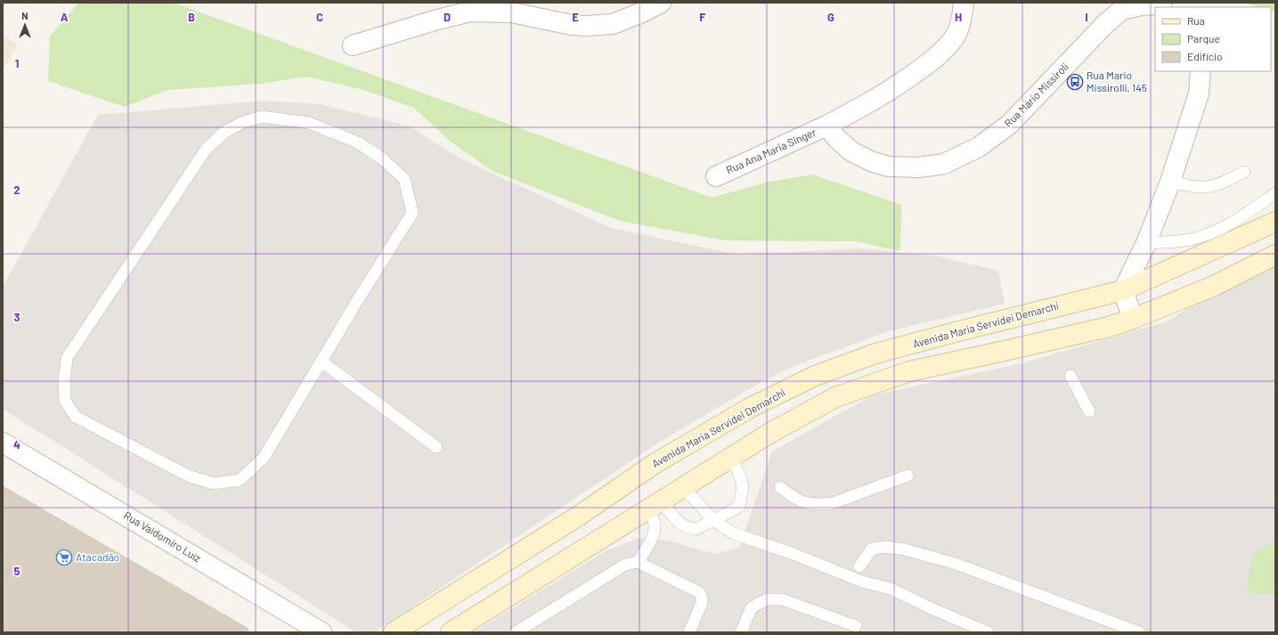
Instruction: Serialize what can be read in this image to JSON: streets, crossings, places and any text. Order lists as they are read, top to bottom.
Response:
{
  "streets": {
    "main road": ["Avenida Maria Servidei Demarchi"],
    "street": ["Rua Mário Missiroli", "Rua Ana Maria Singer", "Rua Valdomiro Luíz"]
  },
  "crossings": [
    ["Rua Mário Missiroli", "Rua Ana Maria Singer"]
  ],
  "places": {
    "bus stop": ["Rua Mario Missirolli, 145"],
    "supermarket": ["Atacadão"]
  },
  "legend": ["Rua", "Parque", "Edifício"],
  "north": "top",
  "grid": {
    "columns": [
      "A",
      "B",
      "C",
      "D",
      "E",
      "F",
      "G",
      "H",
      "I"
    ],
    "rows": [
      "1",
      "2",
      "3",
      "4",
      "5"
    ]
  }
}
